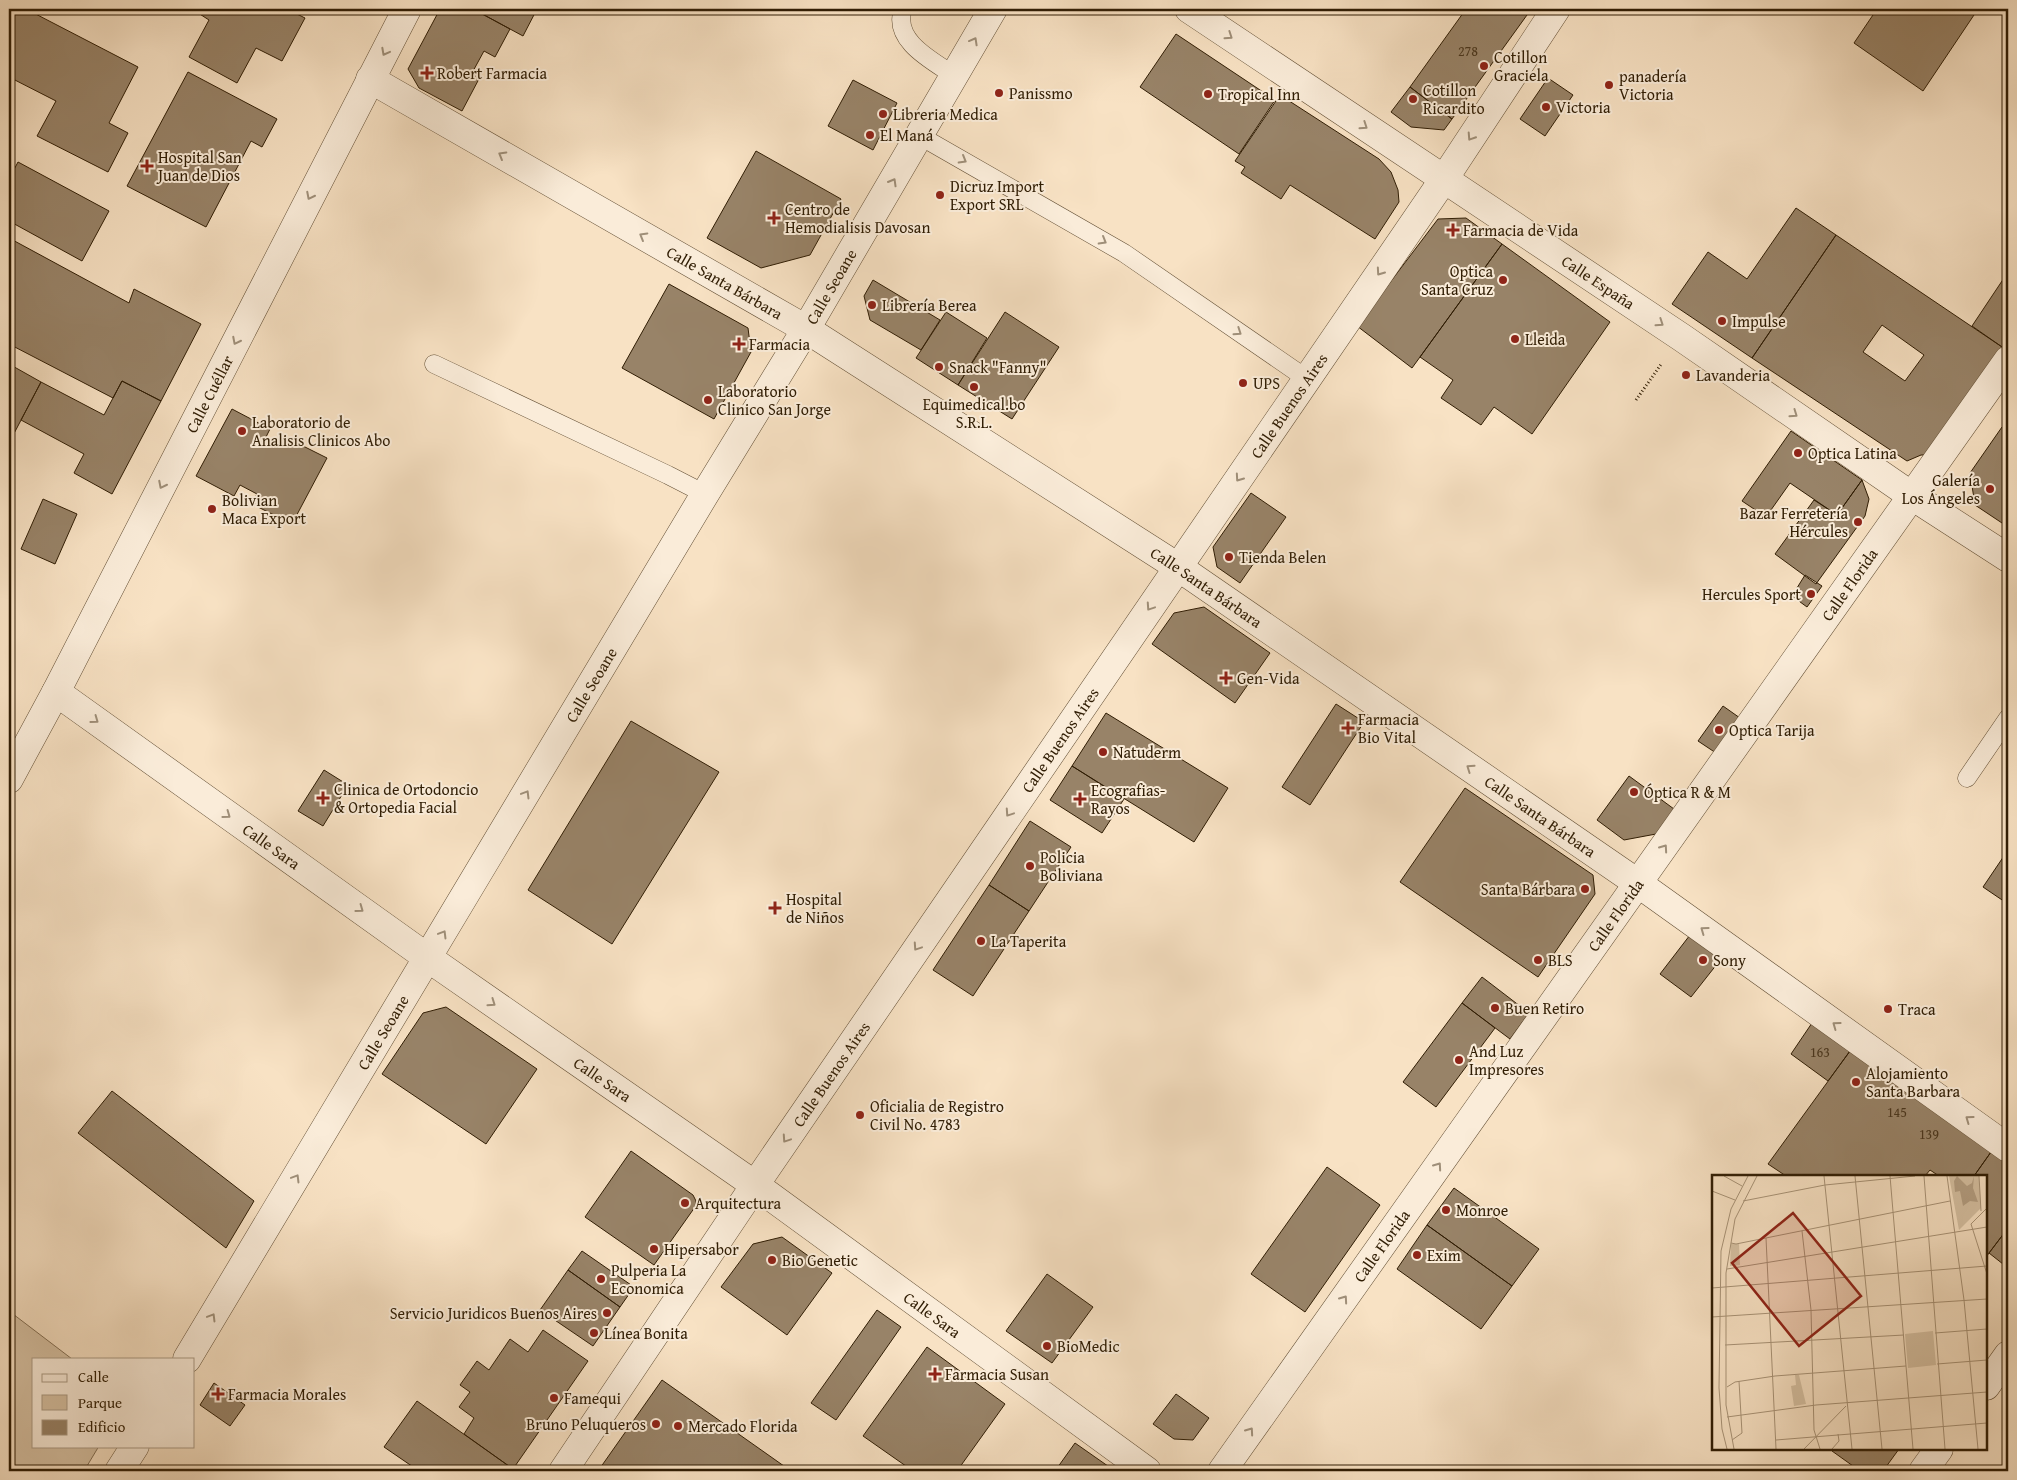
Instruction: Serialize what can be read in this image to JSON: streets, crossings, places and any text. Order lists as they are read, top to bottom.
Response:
{
  "streets": {
    "street": [
      "Calle España",
      "Calle Santa Bárbara",
      "Calle Seoane",
      "Calle Cuéllar",
      "Calle Buenos Aires",
      "Calle Florida",
      "Calle Sara"
    ]
  },
  "crossings": [
    ["Calle España", "Calle Buenos Aires"],
    ["Calle España", "Calle Florida"],
    ["Calle Santa Bárbara", "Calle Seoane"],
    ["Calle Santa Bárbara", "Calle Cuéllar"],
    ["Calle Santa Bárbara", "Calle Buenos Aires"],
    ["Calle Santa Bárbara", "Calle Florida"],
    ["Calle Seoane", "Calle Sara"],
    ["Calle Cuéllar", "Calle Sara"],
    ["Calle Buenos Aires", "Calle Sara"]
  ],
  "one_way": [
    "Calle España",
    "Calle Santa Bárbara",
    "Calle Seoane",
    "Calle Cuéllar",
    "Calle Buenos Aires",
    "Calle Florida",
    "Calle Sara"
  ],
  "places": {
    "other": [
      "Cotillon Graciela",
      "panadería Victoria",
      "Panissmo",
      "Tropical Inn",
      "Cotillon Ricardito",
      "Victoria",
      "Libreria Medica",
      "El Maná",
      "Dicruz Import Export SRL",
      "Optica Santa Cruz",
      "Librería Berea",
      "Impulse",
      "Lleida",
      "Snack \"Fanny\"",
      "Lavanderia",
      "UPS",
      "Equimedical.bo S.R.L.",
      "Laboratorio Clinico San Jorge",
      "Laboratorio de Analisis Clinicos Abo",
      "Optica Latina",
      "Galería Los Ángeles",
      "Bolivian Maca Export",
      "Bazar Ferretería Hércules",
      "Tienda Belen",
      "Hercules Sport",
      "Optica Tarija",
      "Natuderm",
      "Óptica R & M",
      "Policia Boliviana",
      "Santa Bárbara",
      "La Taperita",
      "BLS",
      "Sony",
      "Buen Retiro",
      "Traca",
      "And Luz Impresores",
      "Alojamiento Santa Barbara",
      "Oficialia de Registro Civil No. 4783",
      "Arquitectura",
      "Monroe",
      "Hipersabor",
      "Exim",
      "Bio Genetic",
      "Pulperia La Economica",
      "Servicio Juridicos Buenos Aires",
      "Línea Bonita",
      "BioMedic",
      "Famequi",
      "Bruno Peluqueros",
      "Mercado Florida"
    ],
    "health": [
      "Robert Farmacia",
      "Hospital San Juan de Dios",
      "Centro de Hemodialisis Davosan",
      "Farmacia de Vida",
      "Farmacia",
      "Gen-Vida",
      "Farmacia Bio Vital",
      "Clinica de Ortodoncio & Ortopedia Facial",
      "Ecografias- Rayos",
      "Hospital de Niños",
      "Farmacia Susan",
      "Farmacia Morales"
    ]
  },
  "house_numbers": [
    "278",
    "163",
    "145",
    "139"
  ],
  "legend": ["Calle", "Parque", "Edificio"]
}
